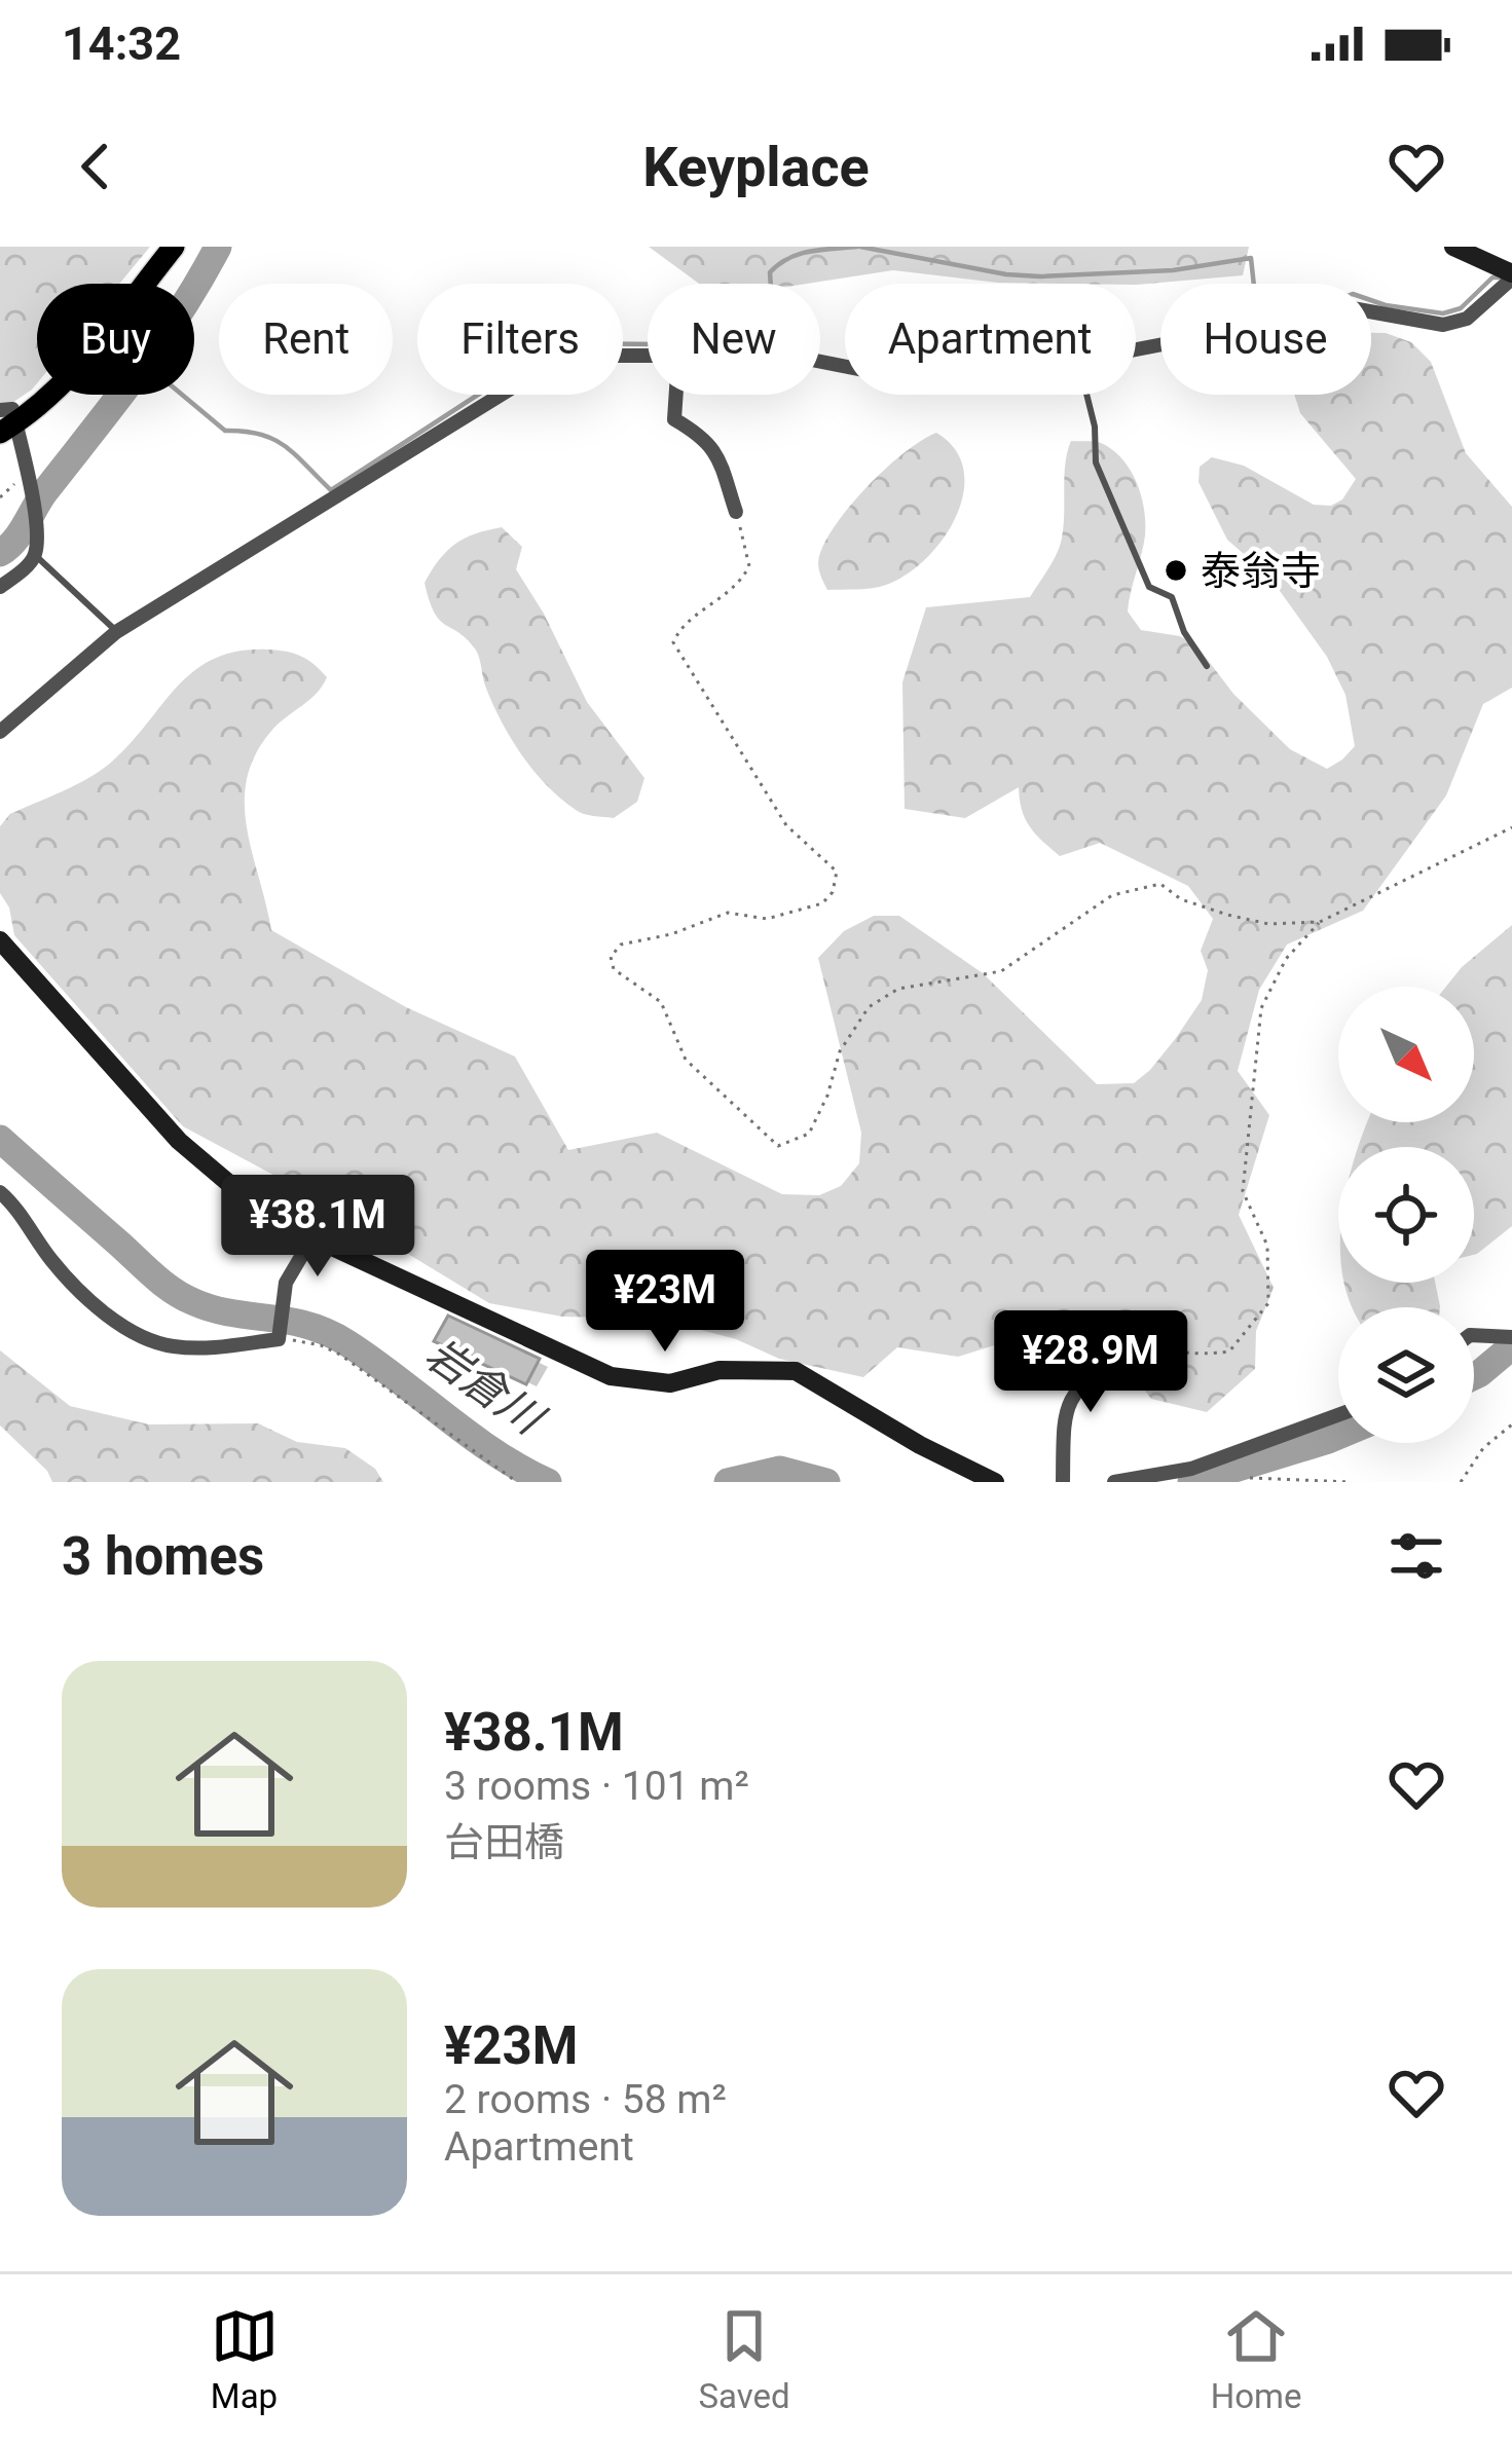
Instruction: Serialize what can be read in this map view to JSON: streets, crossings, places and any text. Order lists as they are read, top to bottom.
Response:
{
  "water": ["岩倉川"],
  "places": ["泰翁寺"],
  "north": "bottom right",
  "page": {
    "status": "14:32",
    "header": "Keyplace",
    "chip": [
      "Buy",
      "Rent",
      "Filters",
      "New",
      "Apartment",
      "House"
    ],
    "price": ["¥38.1M", "¥23M", "¥28.9M"],
    "heading": "3 homes",
    "list": [
      {
        "name": "¥38.1M",
        "note": "3 rooms · 101 m² · 台田橋"
      },
      {
        "name": "¥23M",
        "note": "2 rooms · 58 m² · Apartment"
      }
    ],
    "tabs": ["Map", "Saved", "Home"]
  }
}
